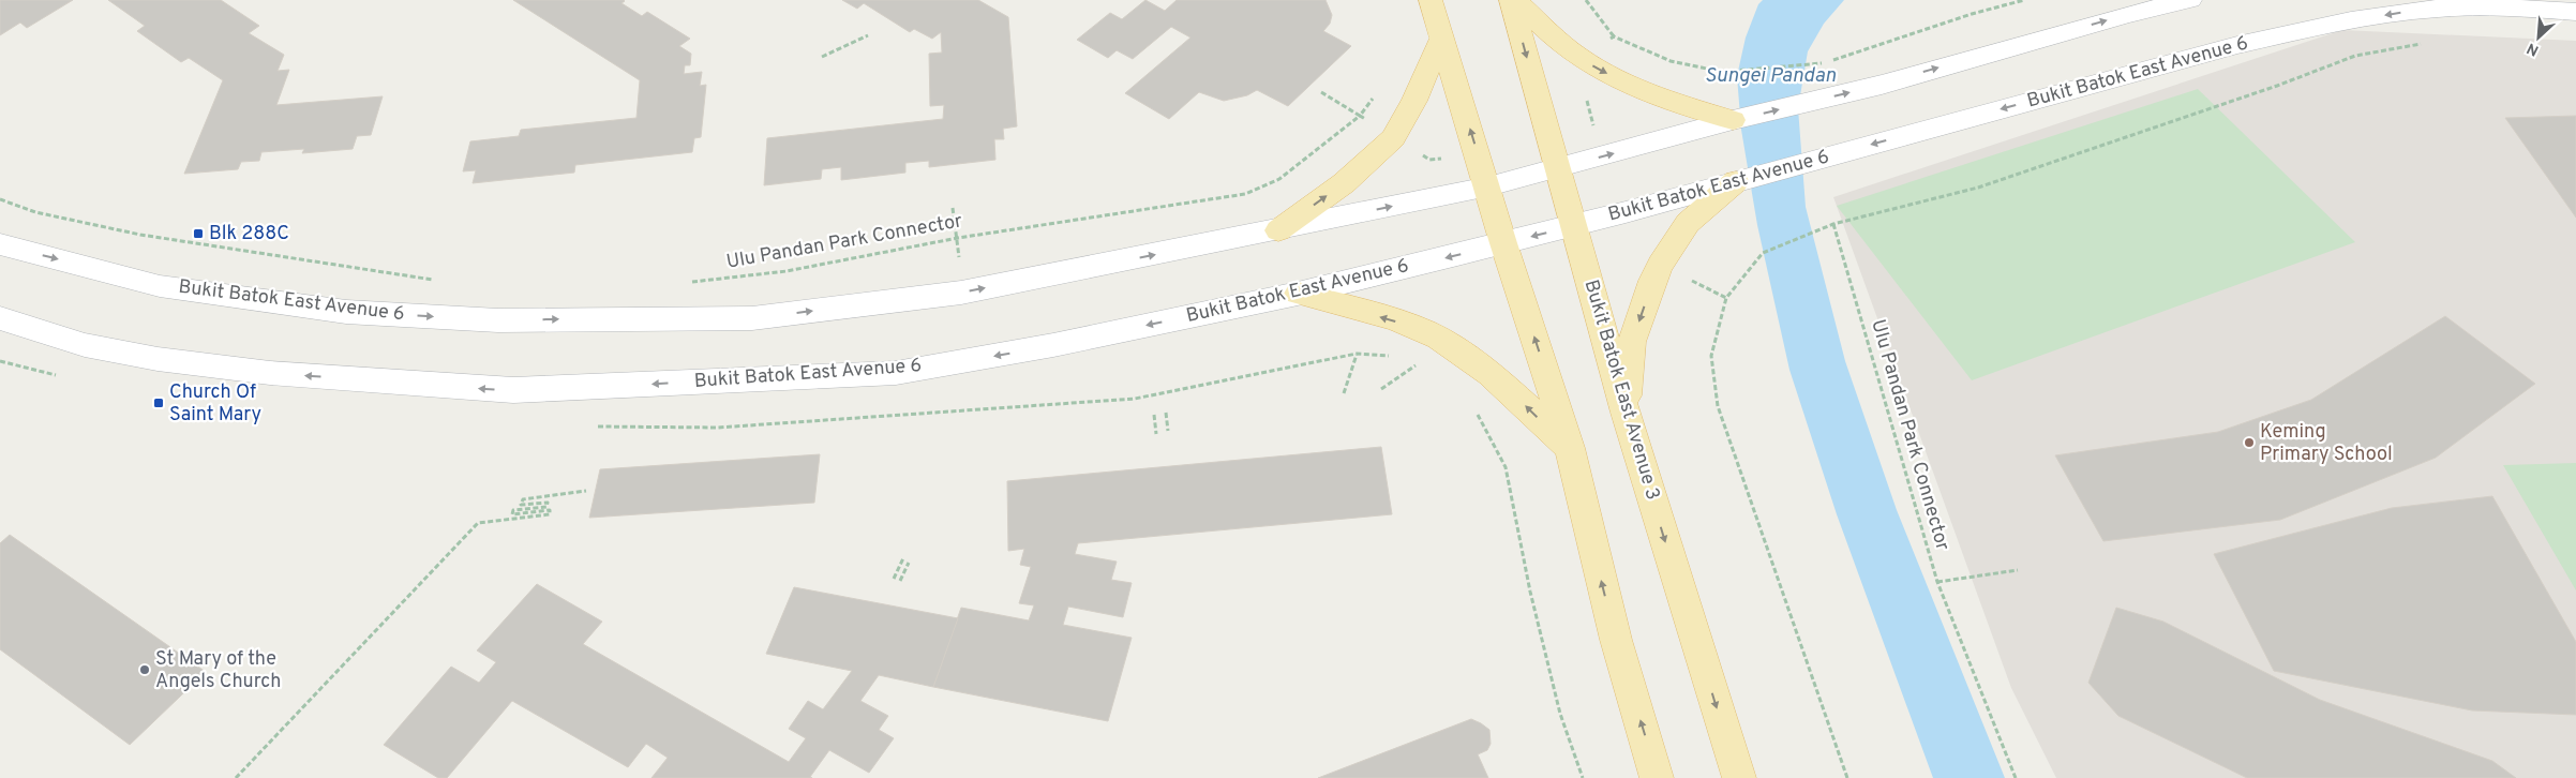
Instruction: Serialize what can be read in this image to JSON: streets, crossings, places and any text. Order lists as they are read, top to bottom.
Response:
{
  "streets": {
    "main road": ["Bukit Batok East Avenue 6", "Bukit Batok East Avenue 3"],
    "path": ["Ulu Pandan Park Connector"]
  },
  "crossings": [
    ["Bukit Batok East Avenue 6", "Bukit Batok East Avenue 3"]
  ],
  "water": ["Sungei Pandan"],
  "places": {
    "transit": ["Blk 288C", "Church Of Saint Mary"],
    "other": ["Keming Primary School", "St Mary of the Angels Church"]
  },
  "north": "bottom left"
}
